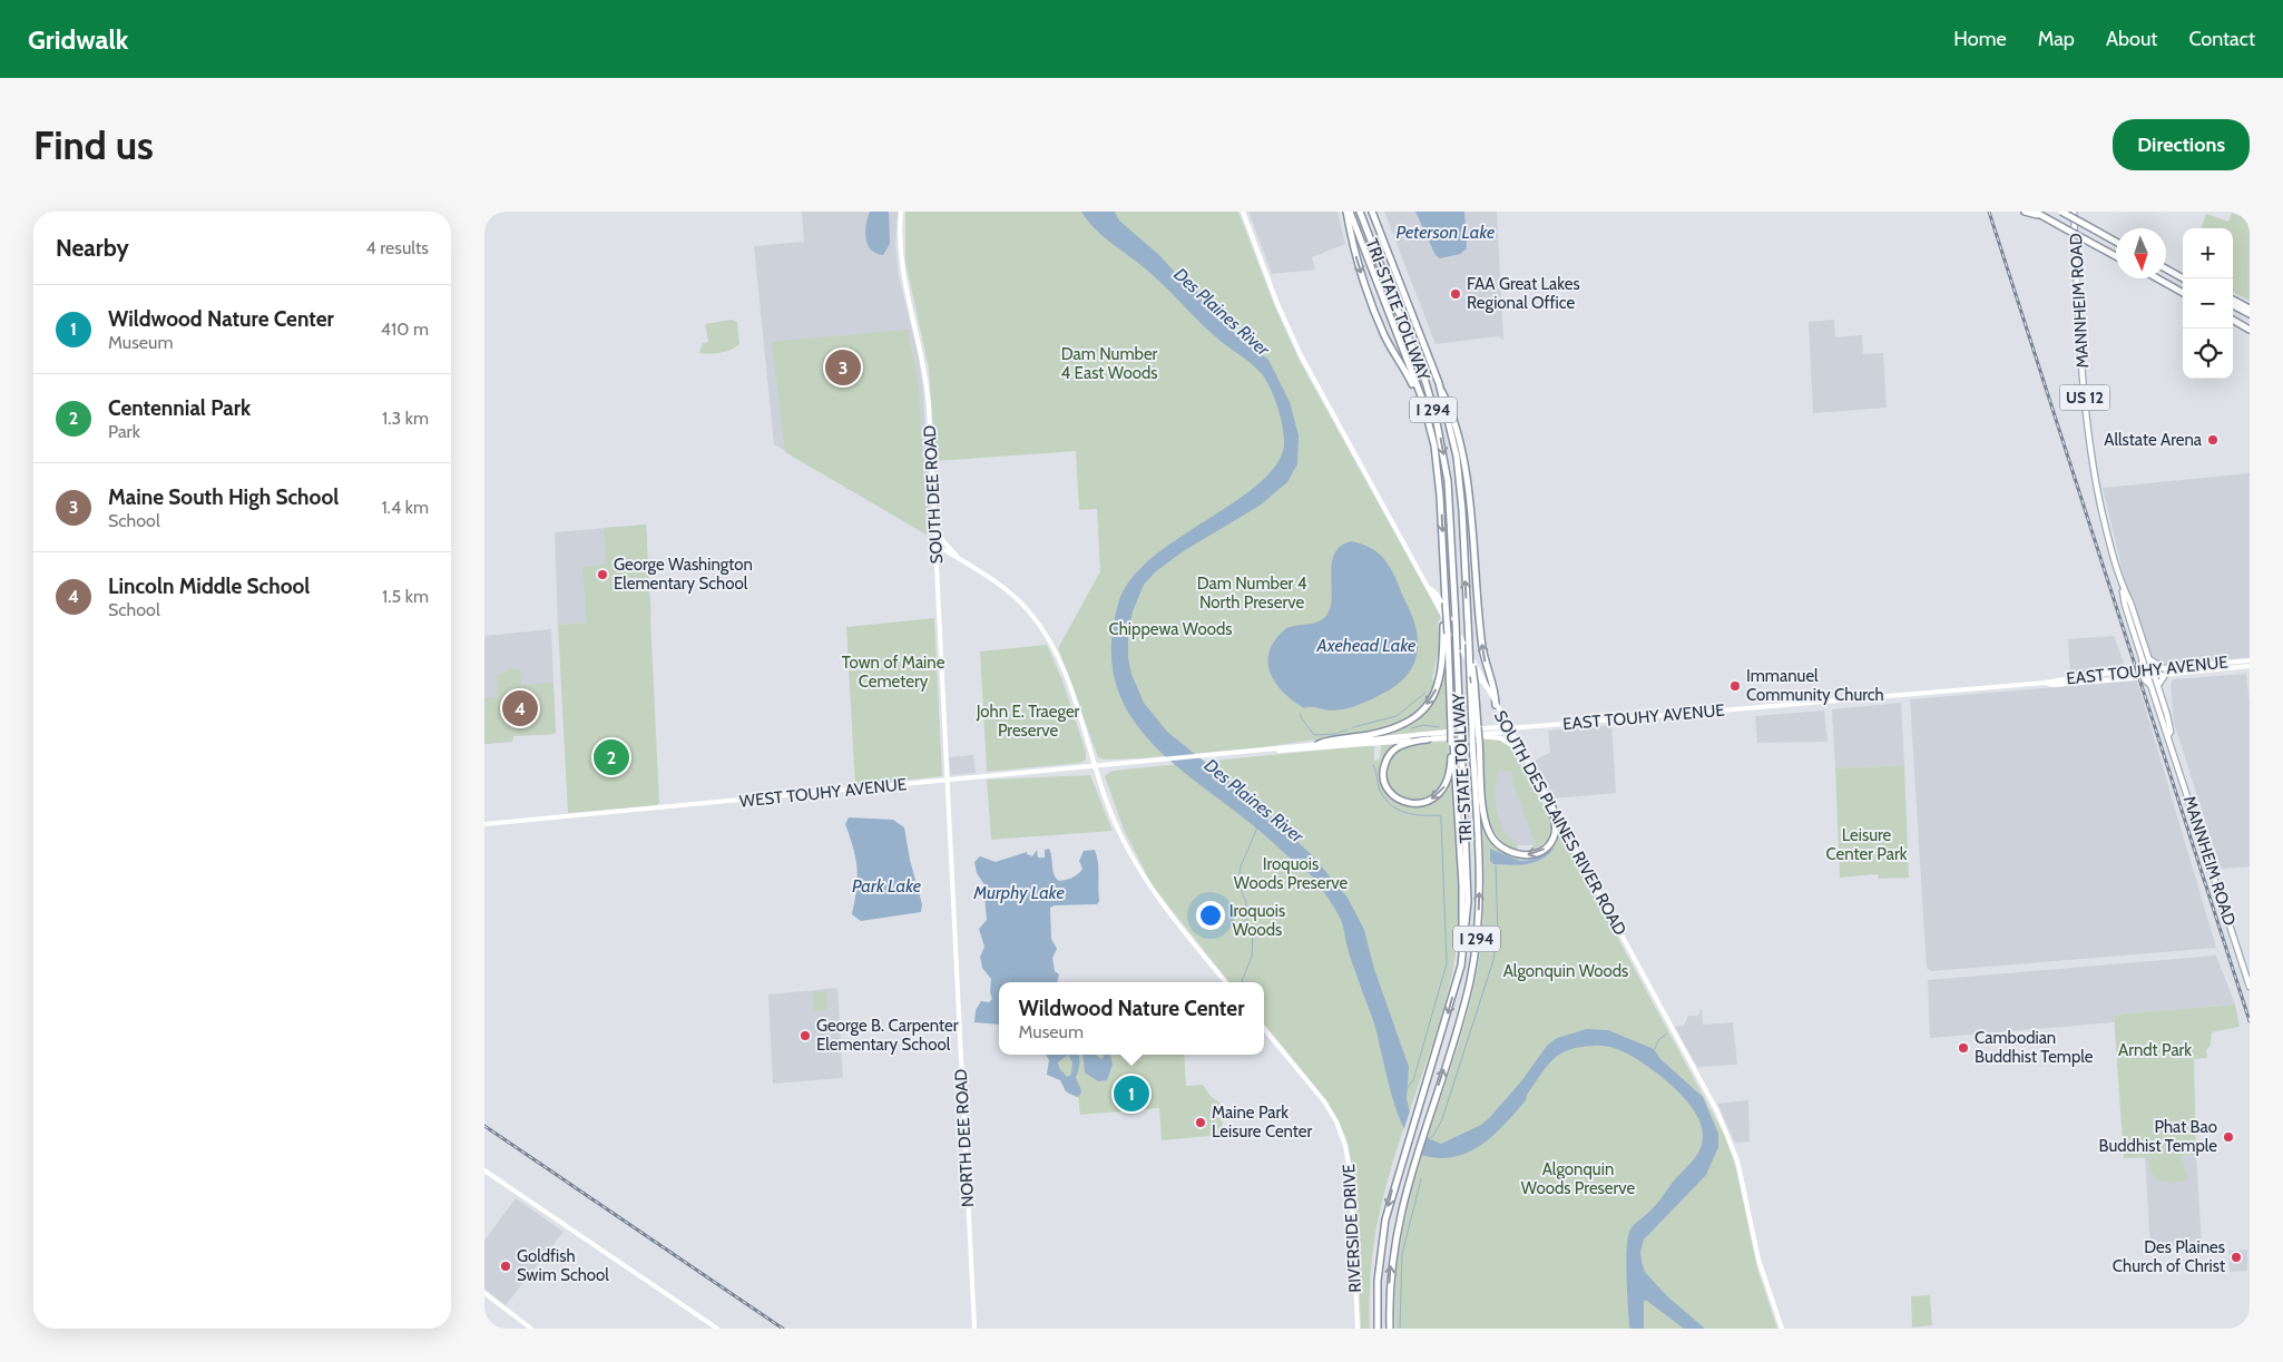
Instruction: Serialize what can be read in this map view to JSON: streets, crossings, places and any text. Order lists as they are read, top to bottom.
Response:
{
  "streets": {
    "highway": ["TRI-STATE TOLLWAY", "I 294"],
    "main road": [
      "MANNHEIM ROAD",
      "US 12",
      "SOUTH DEE ROAD",
      "EAST TOUHY AVENUE",
      "WEST TOUHY AVENUE",
      "SOUTH DES PLAINES RIVER ROAD",
      "NORTH DEE ROAD",
      "RIVERSIDE DRIVE"
    ]
  },
  "crossings": [
    ["MANNHEIM ROAD", "EAST TOUHY AVENUE"],
    ["TRI-STATE TOLLWAY", "EAST TOUHY AVENUE"],
    ["SOUTH DEE ROAD", "WEST TOUHY AVENUE"],
    ["SOUTH DEE ROAD", "NORTH DEE ROAD"],
    ["EAST TOUHY AVENUE", "WEST TOUHY AVENUE"],
    ["EAST TOUHY AVENUE", "SOUTH DES PLAINES RIVER ROAD"],
    ["WEST TOUHY AVENUE", "NORTH DEE ROAD"]
  ],
  "water": [
    "Peterson Lake",
    "Des Plaines River",
    "Axehead Lake",
    "Park Lake",
    "Murphy Lake"
  ],
  "parks": [
    "Dam Number 4 East Woods",
    "Dam Number 4 North Preserve",
    "Chippewa Woods",
    "Town of Maine Cemetery",
    "John E. Traeger Preserve",
    "Leisure Center Park",
    "Iroquois Woods Preserve",
    "Iroquois Woods",
    "Algonquin Woods",
    "Arndt Park",
    "Algonquin Woods Preserve"
  ],
  "places": [
    "FAA Great Lakes Regional Office",
    "Allstate Arena",
    "George Washington Elementary School",
    "Immanuel Community Church",
    "George B. Carpenter Elementary School",
    "Cambodian Buddhist Temple",
    "Maine Park Leisure Center",
    "Phat Bao Buddhist Temple",
    "Des Plaines Church of Christ",
    "Goldfish Swim School"
  ],
  "north": "bottom",
  "page": {
    "header": "Gridwalk",
    "nav": [
      "Home",
      "Map",
      "About",
      "Contact"
    ],
    "buttons": "Directions",
    "title": "Find us",
    "heading": ["Nearby", "4 results"],
    "map_buttons": ["+", "−"],
    "list": [
      {
        "mark": "1",
        "name": "Wildwood Nature Center",
        "note": "Museum",
        "value": "410 m"
      },
      {
        "mark": "2",
        "name": "Centennial Park",
        "note": "Park",
        "value": "1.3 km"
      },
      {
        "mark": "3",
        "name": "Maine South High School",
        "note": "School",
        "value": "1.4 km"
      },
      {
        "mark": "4",
        "name": "Lincoln Middle School",
        "note": "School",
        "value": "1.5 km"
      }
    ],
    "pins": [
      "3",
      "4",
      "2",
      "1"
    ],
    "popup": ["Wildwood Nature Center", "Museum"]
  }
}
